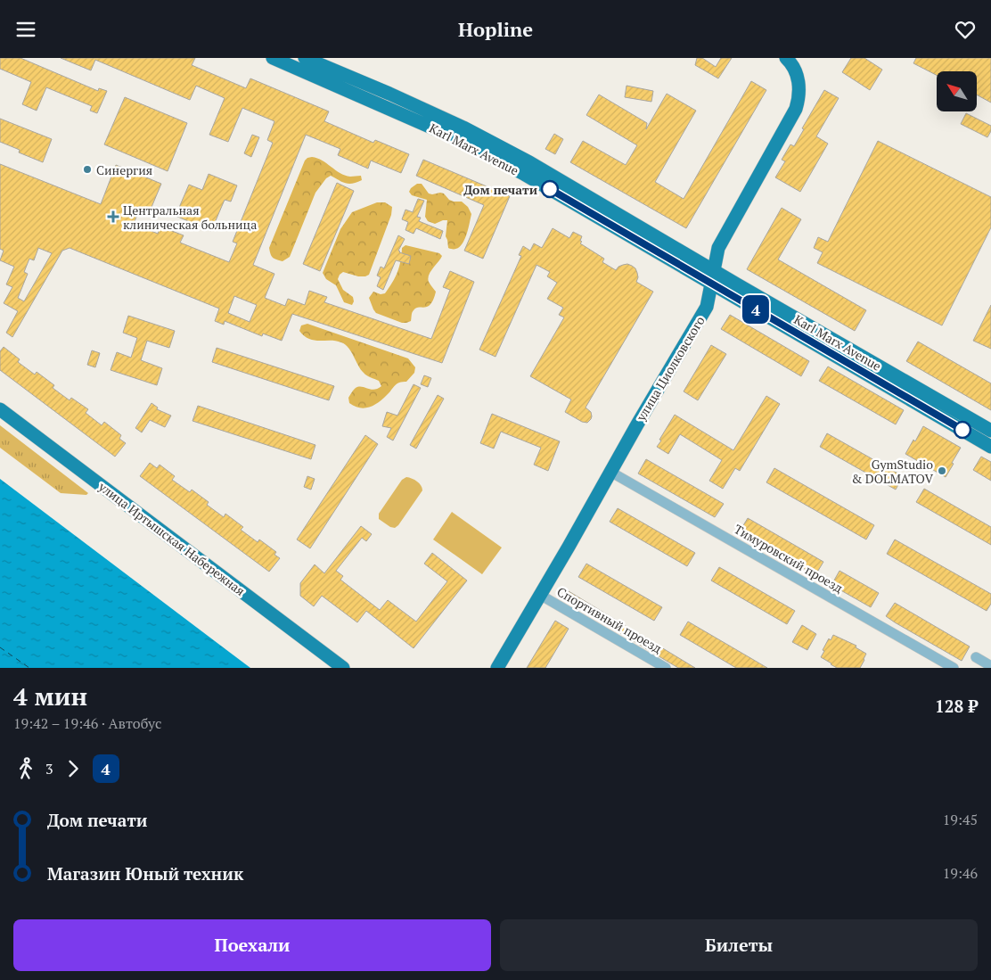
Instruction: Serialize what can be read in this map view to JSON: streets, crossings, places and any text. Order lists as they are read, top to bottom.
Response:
{
  "streets": {
    "main road": ["Karl Marx Avenue", "улица Циолковского", "улица Иртышская Набережная"],
    "street": ["Тимуровский проезд", "Спортивный проезд"]
  },
  "crossings": [
    ["Karl Marx Avenue", "улица Циолковского"],
    ["улица Циолковского", "Тимуровский проезд"],
    ["улица Циолковского", "Спортивный проезд"]
  ],
  "places": {
    "other": ["Синергия", "Дом печати", "GymStudio & DOLMATOV"],
    "health": ["Центральная клиническая больница"]
  },
  "lines": ["bus line 4"],
  "north": "top left",
  "page": {
    "header": "Hopline",
    "on_map": "4",
    "heading": ["4 мин", "19:42 – 19:46 · Автобус", "128 ₽"],
    "legs": ["3", "4"],
    "list": [
      {
        "name": "Дом печати",
        "value": "19:45"
      },
      {
        "name": "Магазин Юный техник",
        "value": "19:46"
      }
    ],
    "buttons": ["Поехали", "Билеты"]
  }
}
